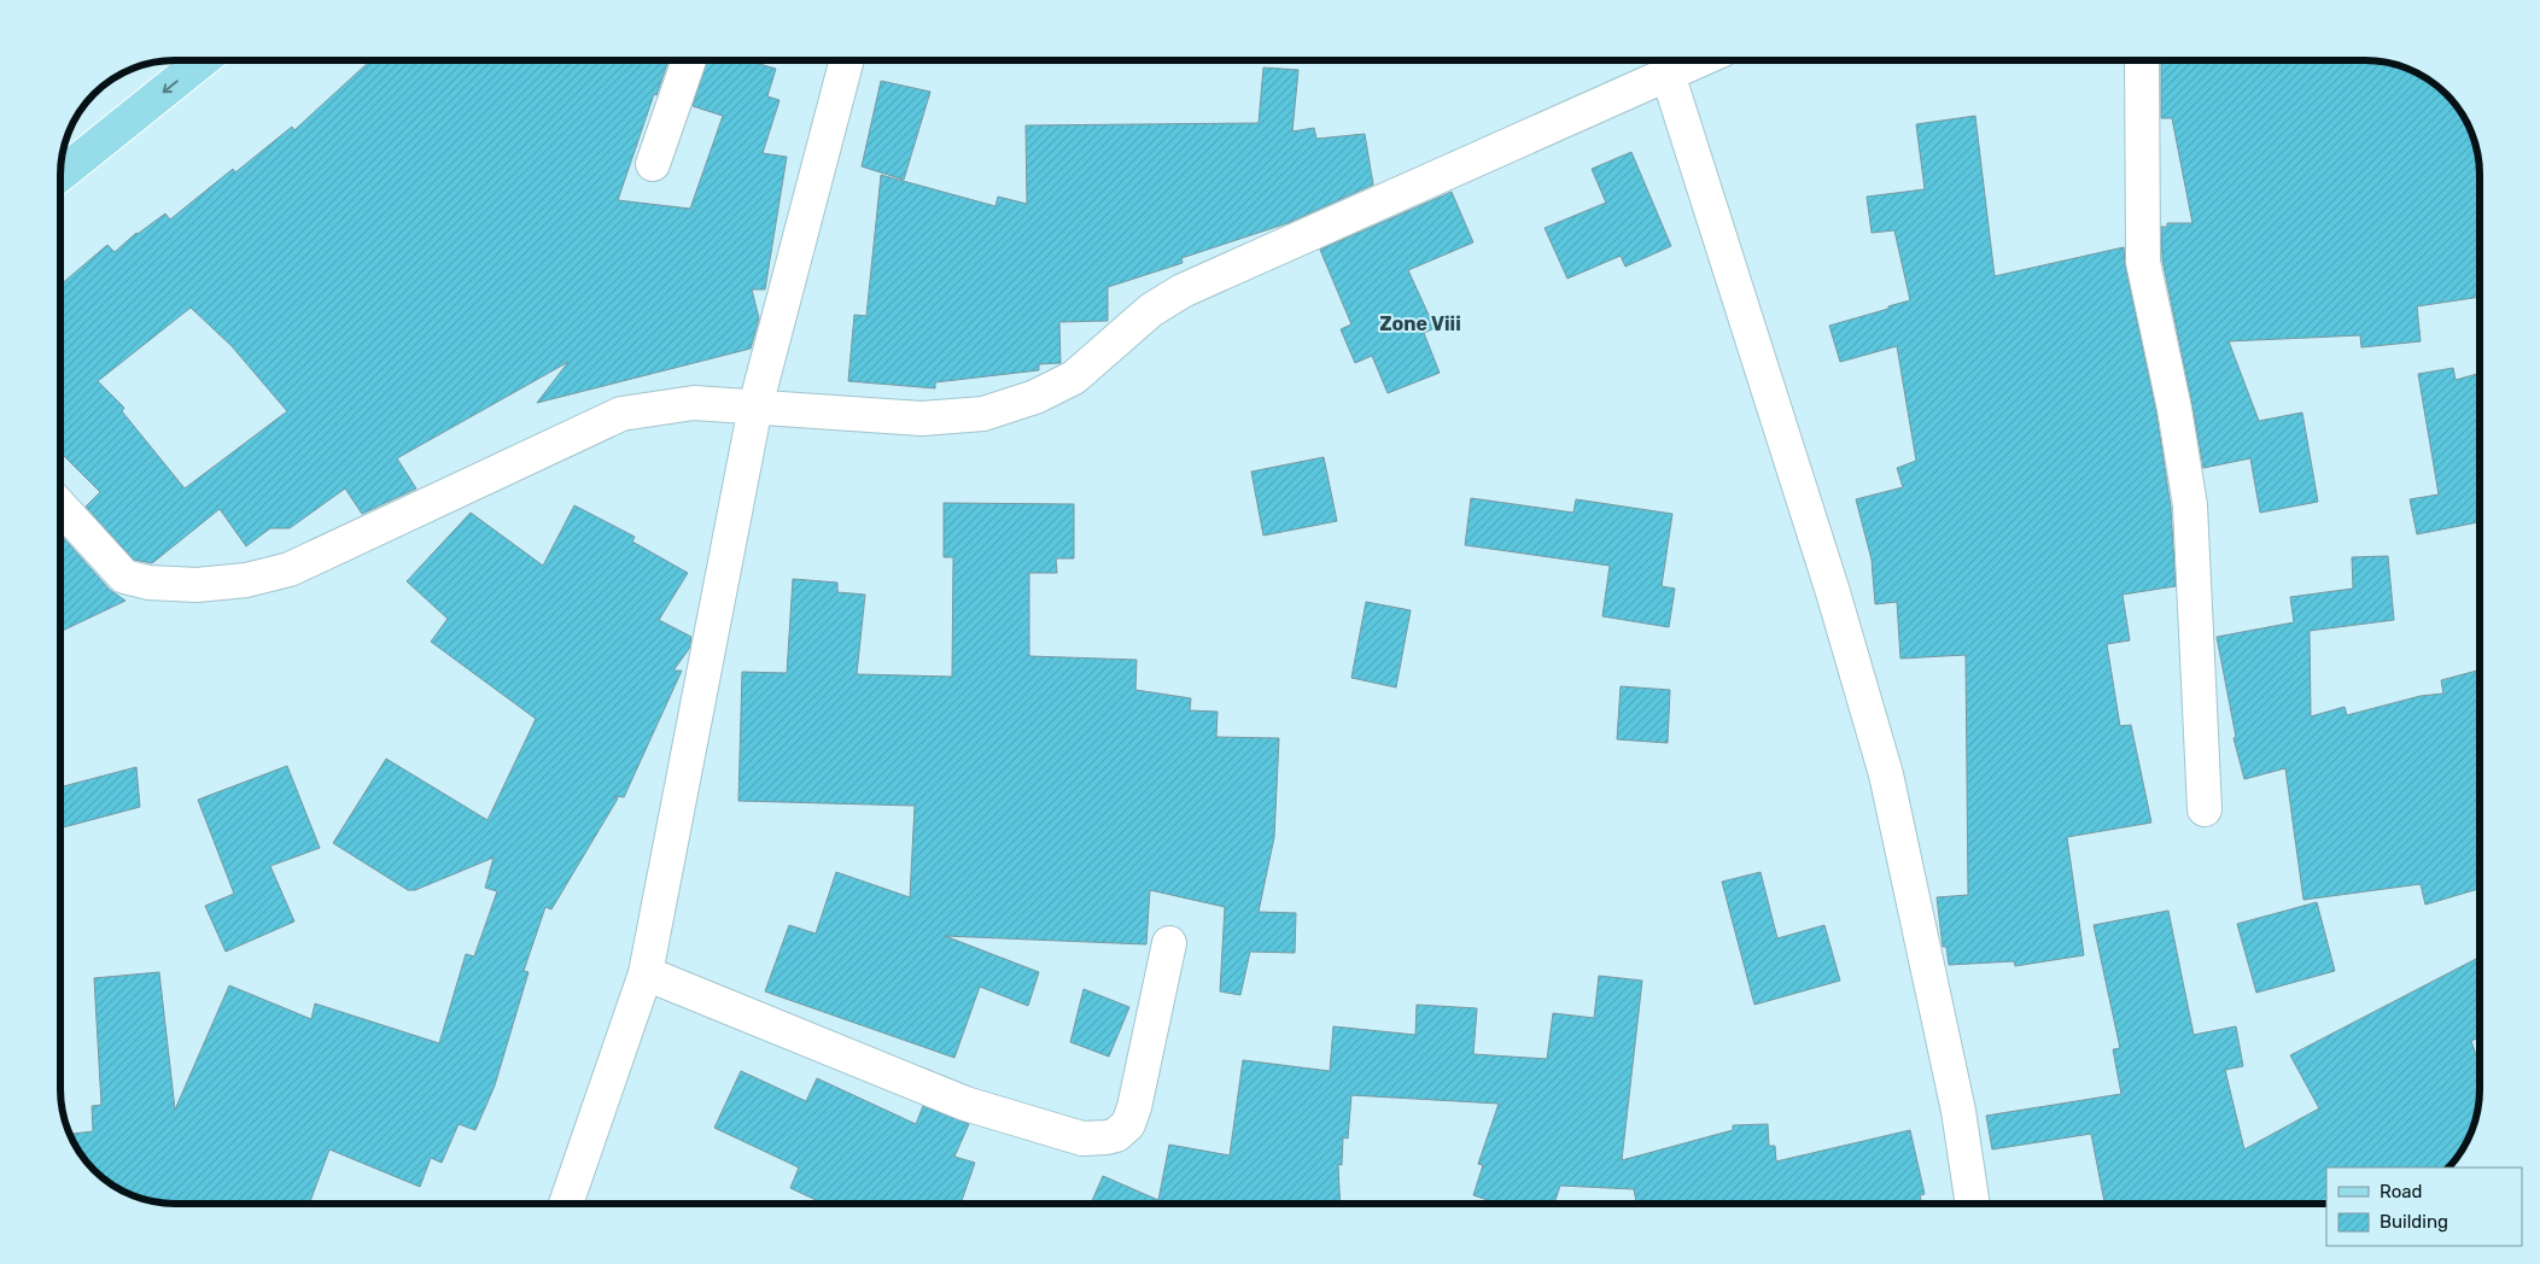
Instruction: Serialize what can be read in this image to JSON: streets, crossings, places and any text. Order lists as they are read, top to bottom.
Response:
{
  "districts": ["Zone Viii"],
  "legend": ["Road", "Building"]
}
